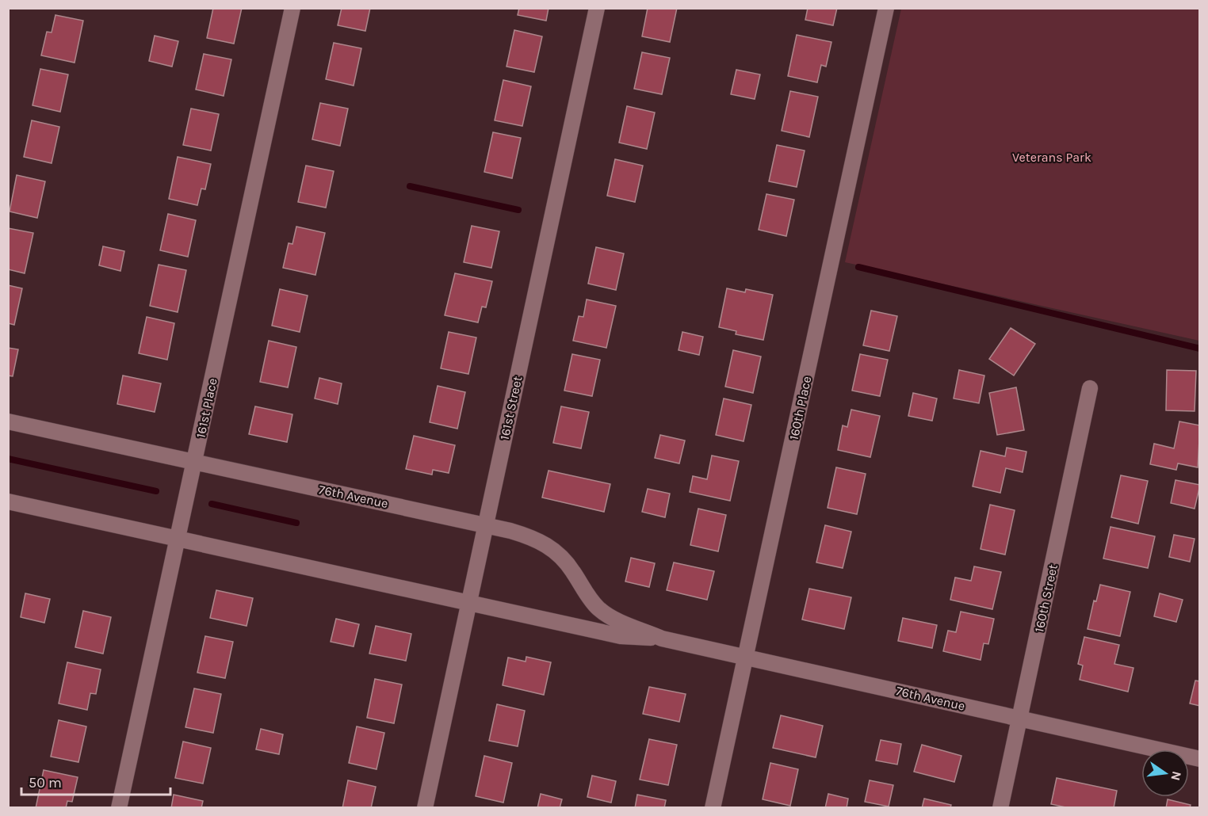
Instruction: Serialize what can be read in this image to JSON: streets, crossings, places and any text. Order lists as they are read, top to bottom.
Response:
{
  "streets": {
    "street": [
      "161st Place",
      "161st Street",
      "160th Place",
      "76th Avenue",
      "160th Street"
    ]
  },
  "crossings": [
    ["161st Place", "76th Avenue"],
    ["161st Street", "76th Avenue"],
    ["160th Place", "76th Avenue"],
    ["76th Avenue", "160th Street"]
  ],
  "parks": ["Veterans Park"],
  "scale_bar": "50 m",
  "north": "right"
}
